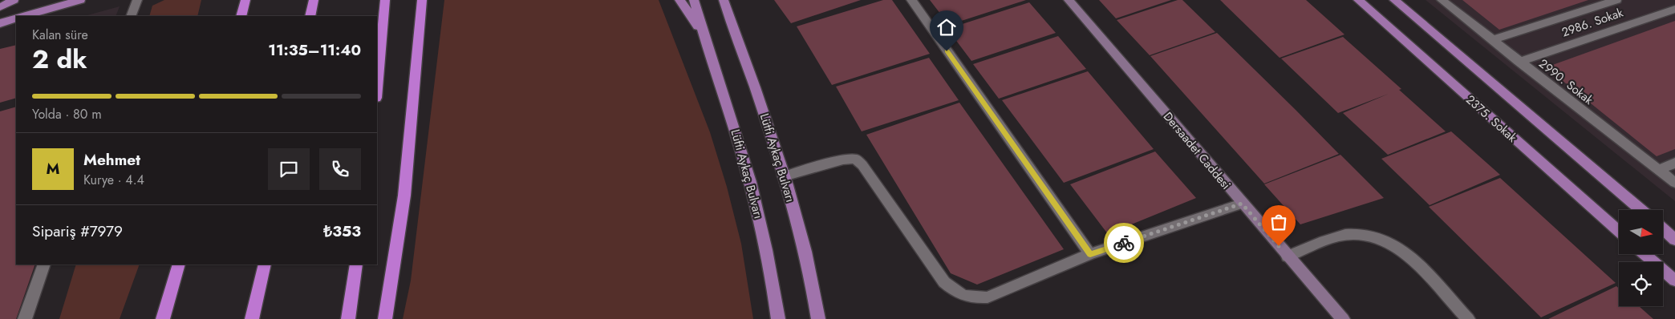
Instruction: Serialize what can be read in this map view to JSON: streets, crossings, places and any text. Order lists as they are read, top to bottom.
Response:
{
  "streets": {
    "main road": ["2375. Sokak", "Lütfi Aykaç Bulvarı", "Lüfti Aykaç Bulvarı"],
    "street": ["2986. Sokak", "2990. Sokak", "Dersaadet Caddesi"]
  },
  "crossings": [
    ["2986. Sokak", "2990. Sokak"]
  ],
  "north": "right",
  "page": {
    "heading": ["2 dk", "Kalan süre", "11:35–11:40"],
    "panel": [
      "Mehmet",
      "Kurye · 4.4",
      "Sipariş #7979",
      "₺353"
    ],
    "bar": "Yolda · 80 m",
    "round": "M"
  }
}
